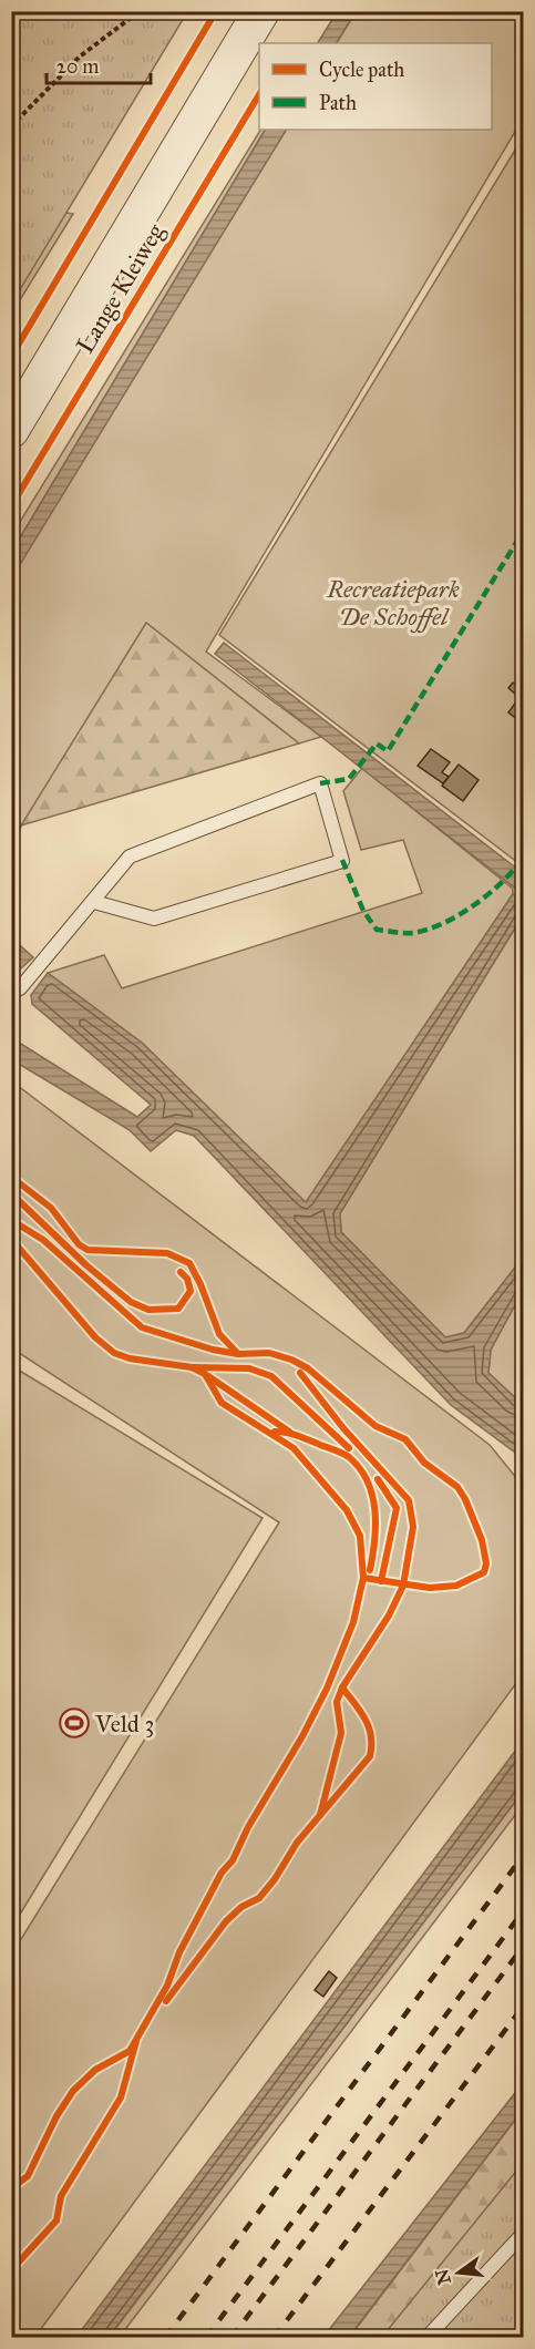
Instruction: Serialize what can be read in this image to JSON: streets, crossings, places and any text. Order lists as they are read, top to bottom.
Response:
{
  "streets": {
    "street": ["Lange Kleiweg"]
  },
  "parks": ["Recreatiepark De Schoffel"],
  "places": {
    "sports": ["Veld 3"]
  },
  "legend": ["Cycle path", "Path"],
  "scale_bar": "20 m",
  "north": "left"
}
